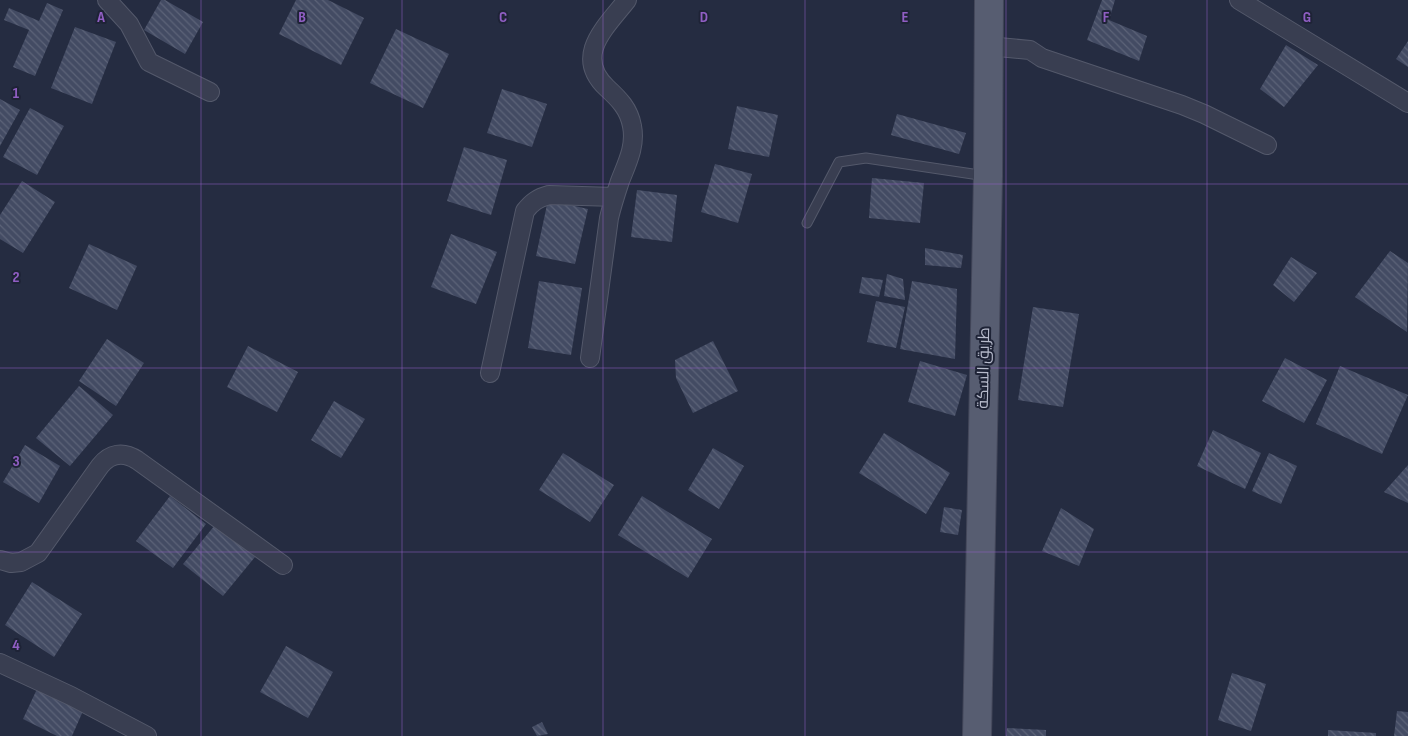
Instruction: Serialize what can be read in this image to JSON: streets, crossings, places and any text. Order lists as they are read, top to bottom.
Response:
{
  "streets": {
    "main road": ["طريق السكة"]
  },
  "grid": {
    "columns": [
      "A",
      "B",
      "C",
      "D",
      "E",
      "F",
      "G"
    ],
    "rows": [
      "1",
      "2",
      "3",
      "4"
    ]
  }
}
